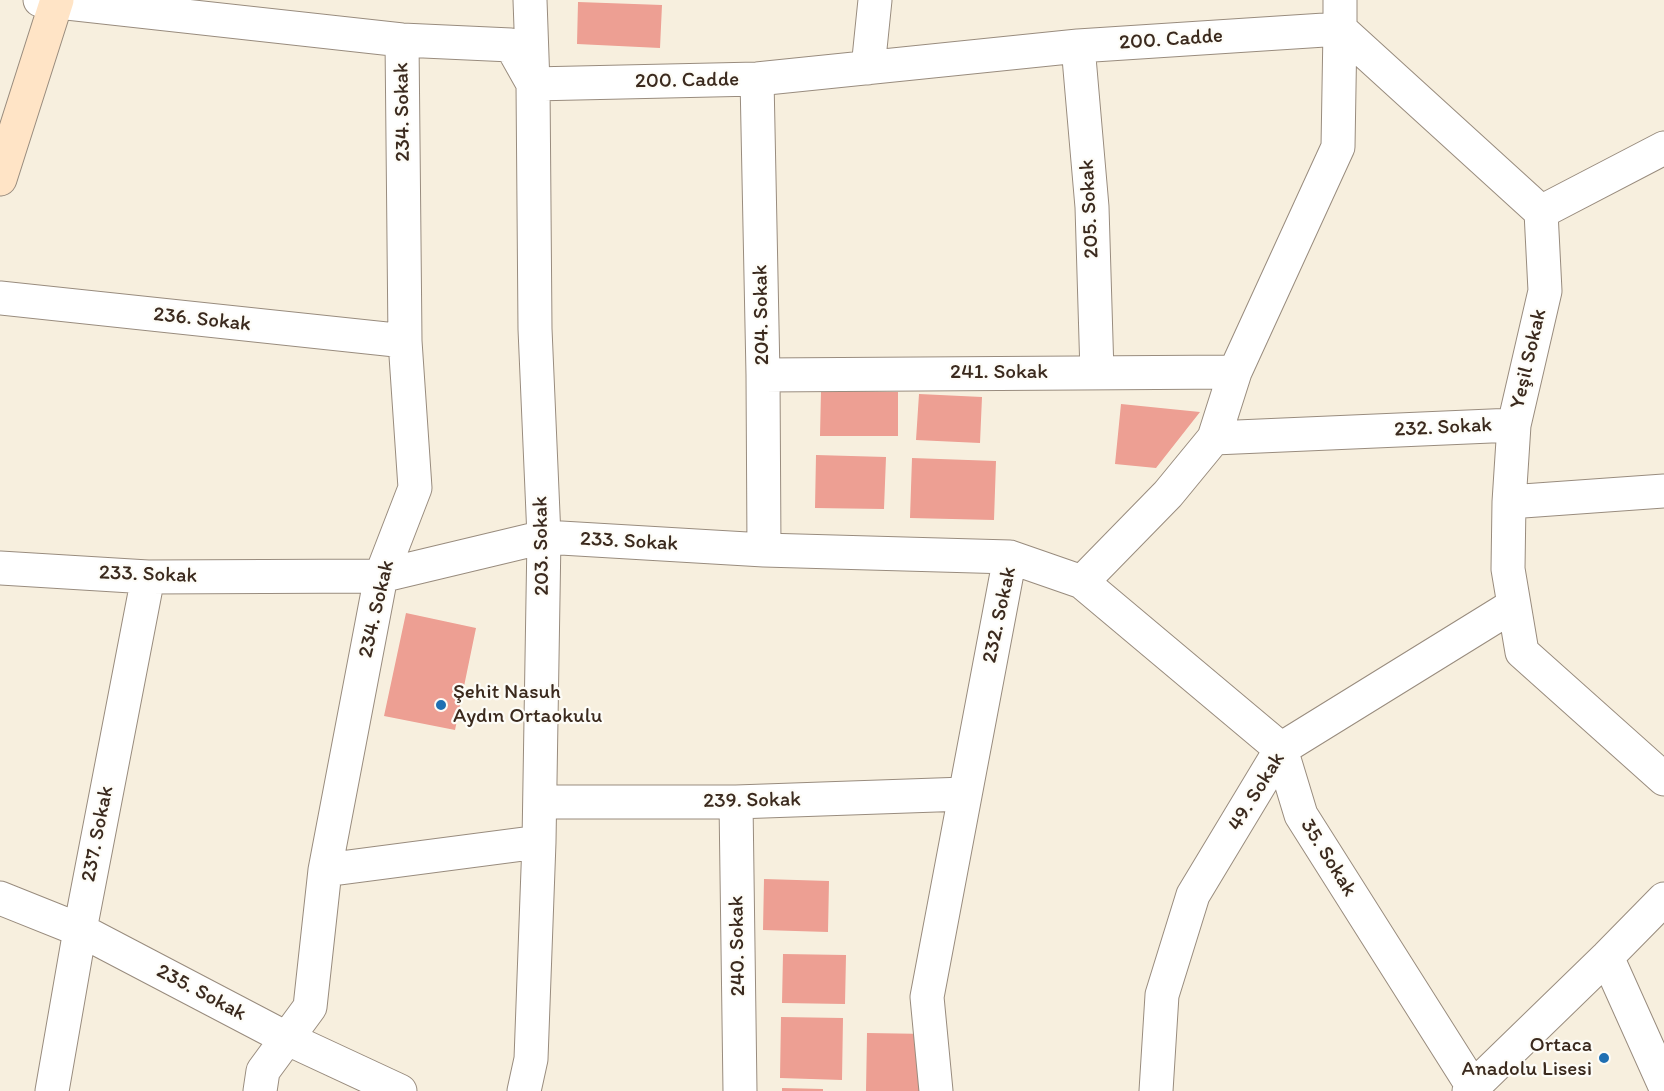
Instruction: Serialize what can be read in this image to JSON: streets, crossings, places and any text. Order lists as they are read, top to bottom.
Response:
{
  "streets": {
    "street": [
      "200. Cadde",
      "234. Sokak",
      "205. Sokak",
      "204. Sokak",
      "236. Sokak",
      "Yeşil Sokak",
      "241. Sokak",
      "232. Sokak",
      "233. Sokak",
      "203. Sokak",
      "49. Sokak",
      "239. Sokak",
      "237. Sokak",
      "35. Sokak",
      "240. Sokak",
      "235. Sokak"
    ]
  },
  "crossings": [
    ["200. Cadde", "205. Sokak"],
    ["200. Cadde", "204. Sokak"],
    ["200. Cadde", "203. Sokak"],
    ["234. Sokak", "236. Sokak"],
    ["234. Sokak", "233. Sokak"],
    ["234. Sokak", "235. Sokak"],
    ["205. Sokak", "241. Sokak"],
    ["204. Sokak", "241. Sokak"],
    ["204. Sokak", "233. Sokak"],
    ["Yeşil Sokak", "232. Sokak"],
    ["Yeşil Sokak", "49. Sokak"],
    ["232. Sokak", "233. Sokak"],
    ["232. Sokak", "239. Sokak"],
    ["233. Sokak", "203. Sokak"],
    ["233. Sokak", "237. Sokak"],
    ["203. Sokak", "239. Sokak"],
    ["49. Sokak", "35. Sokak"],
    ["239. Sokak", "240. Sokak"],
    ["237. Sokak", "235. Sokak"]
  ],
  "places": ["Şehit Nasuh Aydın Ortaokulu", "Ortaca Anadolu Lisesi"]
}
